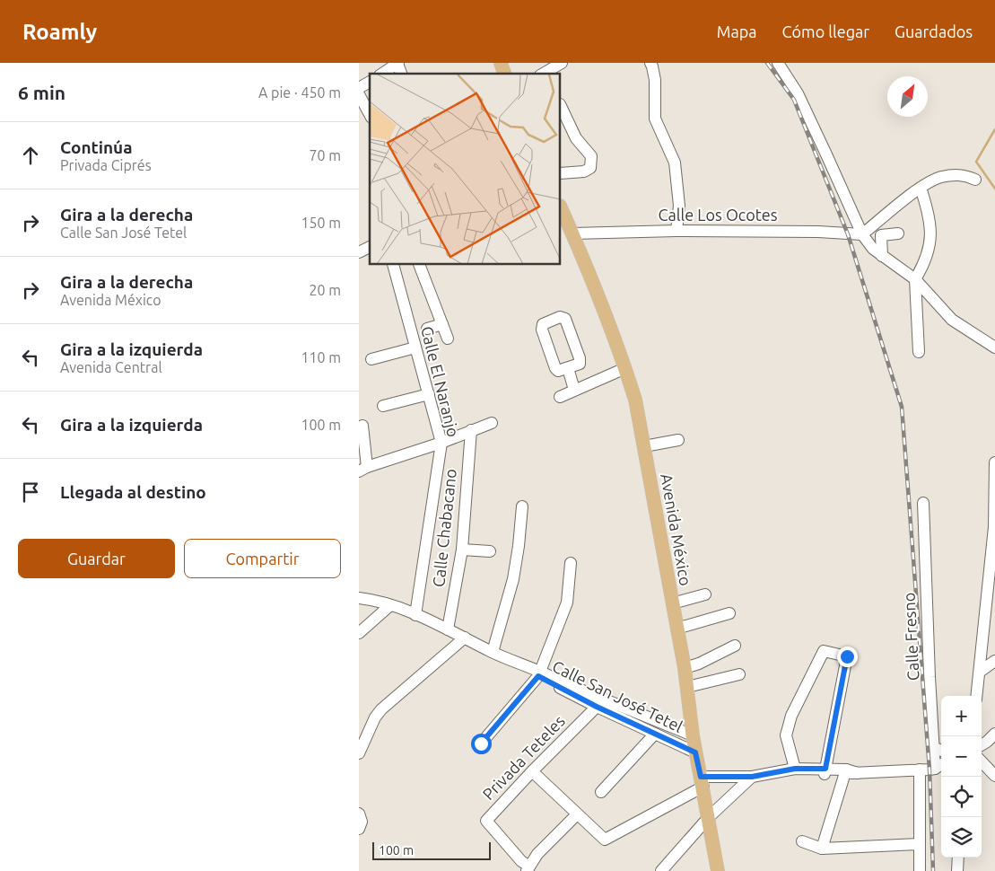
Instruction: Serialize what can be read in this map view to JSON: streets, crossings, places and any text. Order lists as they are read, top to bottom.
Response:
{
  "streets": {
    "main road": ["Avenida México"],
    "street": [
      "Calle Los Ocotes",
      "Calle El Naranjo",
      "Calle Chabacano",
      "Calle Fresno",
      "Calle San José Tetel",
      "Privada Teteles"
    ]
  },
  "crossings": [
    ["Calle Los Ocotes", "Avenida México"],
    ["Calle El Naranjo", "Calle San José Tetel"],
    ["Calle Chabacano", "Calle San José Tetel"],
    ["Avenida México", "Calle San José Tetel"],
    ["Calle San José Tetel", "Privada Teteles"]
  ],
  "scale_bar": "100 m",
  "north": "top right",
  "page": {
    "header": "Roamly",
    "nav": ["Mapa", "Cómo llegar", "Guardados"],
    "heading": ["6 min", "A pie · 450 m"],
    "list": [
      ["Continúa", "Privada Ciprés", "70 m"],
      ["Gira a la derecha", "Calle San José Tetel", "150 m"],
      ["Gira a la derecha", "Avenida México", "20 m"],
      ["Gira a la izquierda", "Avenida Central", "110 m"],
      ["Gira a la izquierda", "100 m"],
      "Llegada al destino"
    ],
    "buttons": ["Guardar", "Compartir"],
    "map_buttons": ["+", "−"],
    "scale": "100 m"
  }
}
